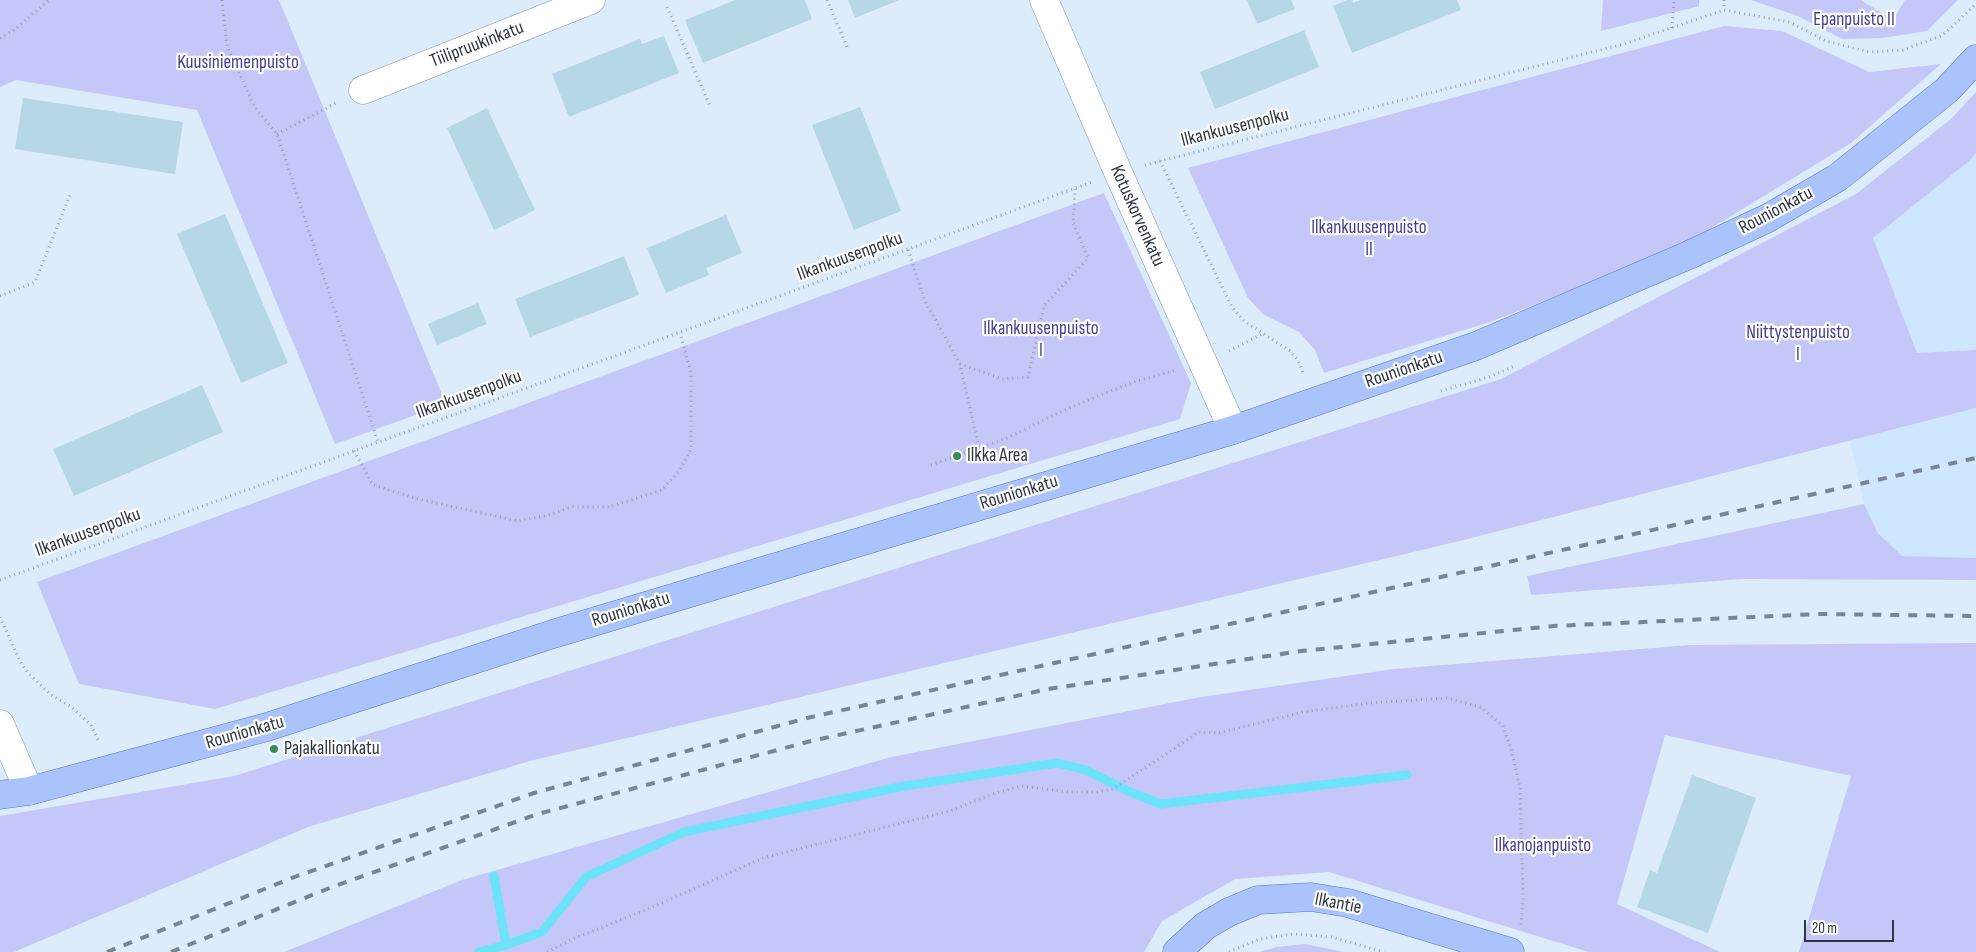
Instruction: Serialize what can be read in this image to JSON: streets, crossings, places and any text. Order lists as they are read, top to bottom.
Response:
{
  "streets": {
    "main road": ["Rounionkatu", "Ilkantie"],
    "street": ["Tiilipruukinkatu", "Kotuskorvenkatu"],
    "path": ["Ilkankuusenpolku"]
  },
  "crossings": [
    ["Ilkankuusenpolku", "Kotuskorvenkatu"],
    ["Rounionkatu", "Kotuskorvenkatu"]
  ],
  "parks": [
    "Epanpuisto II",
    "Kuusiniemenpuisto",
    "Ilkankuusenpuisto II",
    "Ilkankuusenpuisto I",
    "Niittystenpuisto I",
    "Ilkanojanpuisto"
  ],
  "places": ["Ilkka Area", "Pajakallionkatu"],
  "scale_bar": "20 m"
}
